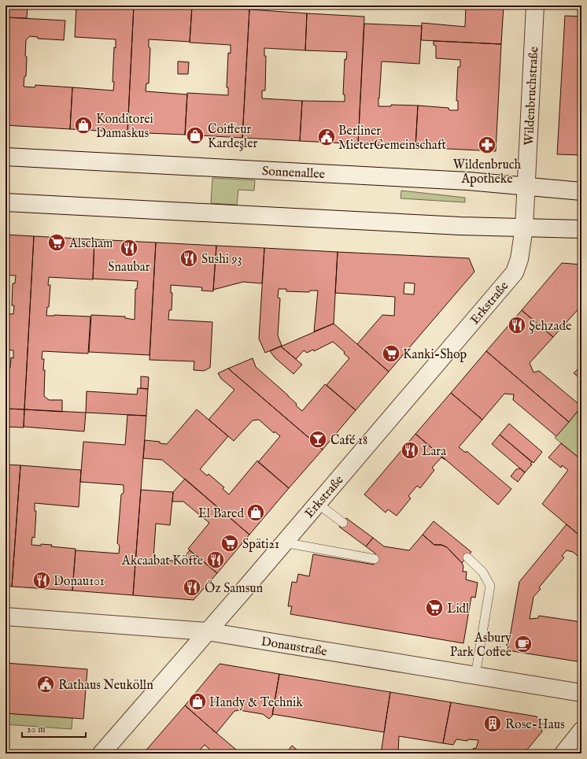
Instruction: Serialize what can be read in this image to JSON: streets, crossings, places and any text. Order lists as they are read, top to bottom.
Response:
{
  "streets": {
    "street": [
      "Wildenbruchstraße",
      "Sonnenallee",
      "Erkstraße",
      "Donaustraße"
    ]
  },
  "crossings": [
    ["Wildenbruchstraße", "Sonnenallee"],
    ["Wildenbruchstraße", "Erkstraße"],
    ["Erkstraße", "Donaustraße"]
  ],
  "places": {
    "shop": [
      "Konditorei Damaskus",
      "Coiffeur Kardeşler",
      "El Bared",
      "Handy & Technik"
    ],
    "public building": ["Berliner MieterGemeinschaft", "Rathaus Neukölln"],
    "pharmacy": ["Wildenbruch Apotheke"],
    "supermarket": [
      "Alscham",
      "Kanki-Shop",
      "Späti21",
      "Lidl"
    ],
    "restaurant": [
      "Snaubar",
      "Sushi 93",
      "Şehzade",
      "Lara",
      "Akcaabat Köfte",
      "Donau101",
      "Öz Samsun"
    ],
    "bar": ["Café 18"],
    "cafe": ["Asbury Park Coffee"],
    "building": ["Rose-Haus"]
  },
  "scale_bar": "20 m"
}
